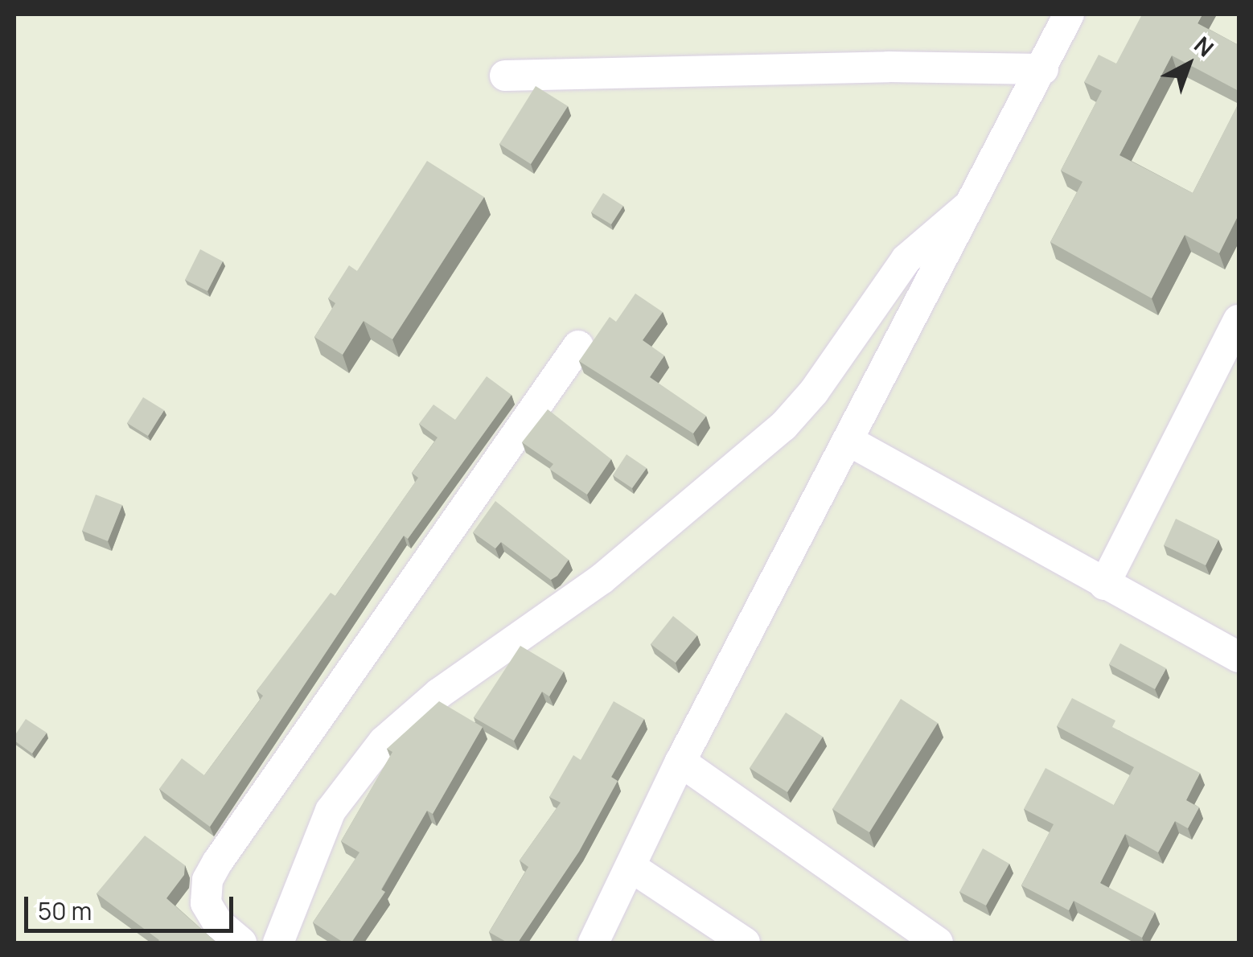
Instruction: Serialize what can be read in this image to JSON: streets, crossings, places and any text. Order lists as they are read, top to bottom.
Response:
{
  "scale_bar": "50 m",
  "north": "top right"
}
